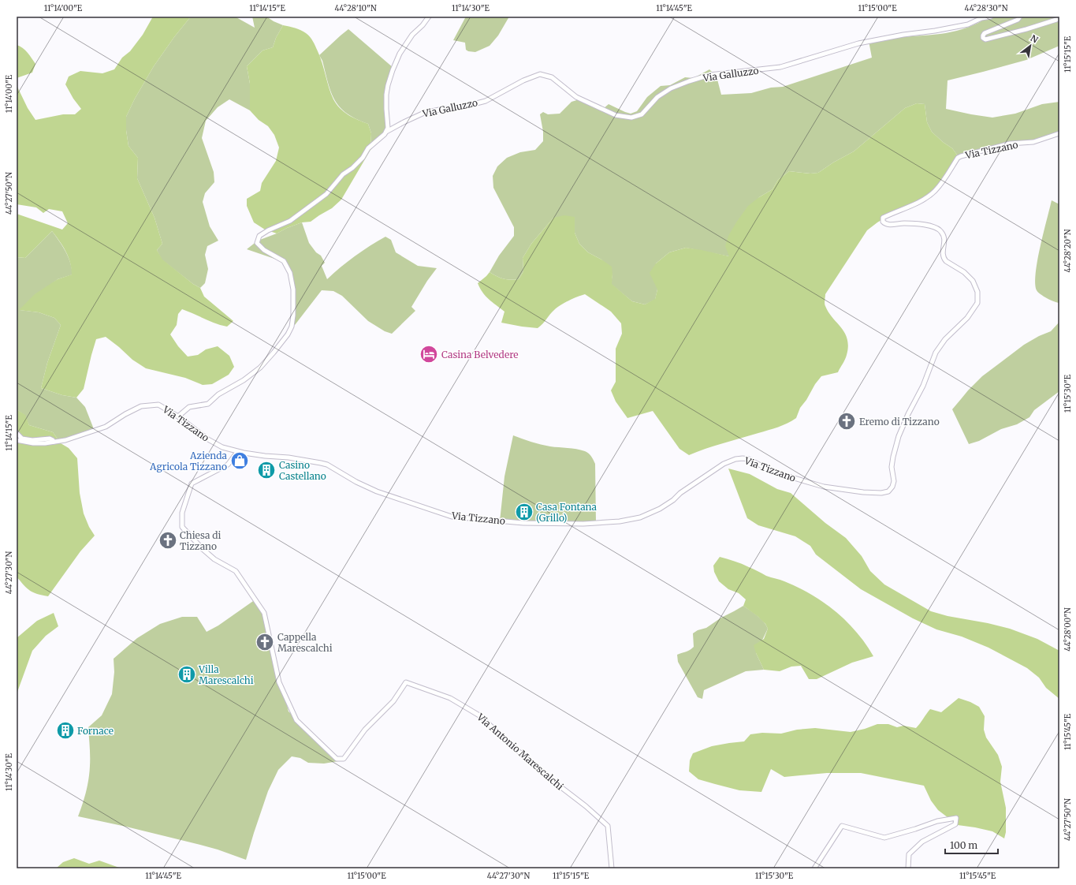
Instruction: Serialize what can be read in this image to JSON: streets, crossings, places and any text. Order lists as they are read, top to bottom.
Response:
{
  "streets": {
    "street": ["Via Galluzzo", "Via Tizzano", "Via Antonio Marescalchi"]
  },
  "crossings": [
    ["Via Galluzzo", "Via Tizzano"],
    ["Via Tizzano", "Via Antonio Marescalchi"]
  ],
  "places": {
    "hotel": ["Casina Belvedere"],
    "church": ["Eremo di Tizzano", "Chiesa di Tizzano", "Cappella Marescalchi"],
    "shop": ["Azienda Agricola Tizzano"],
    "building": [
      "Casino Castellano",
      "Casa Fontana (Grillo)",
      "Villa Marescalchi",
      "Fornace"
    ]
  },
  "scale_bar": "100 m",
  "north": "top right",
  "coordinates": [
    "11°14'00\"E",
    "11°14'15\"E",
    "44°28'10\"N",
    "11°14'30\"E",
    "11°14'45\"E",
    "11°15'00\"E",
    "44°28'30\"N",
    "11°15'15\"E",
    "44°27'50\"N",
    "44°28'20\"N",
    "11°15'30\"E",
    "44°27'30\"N",
    "44°28'00\"N",
    "11°15'45\"E"
  ]
}
